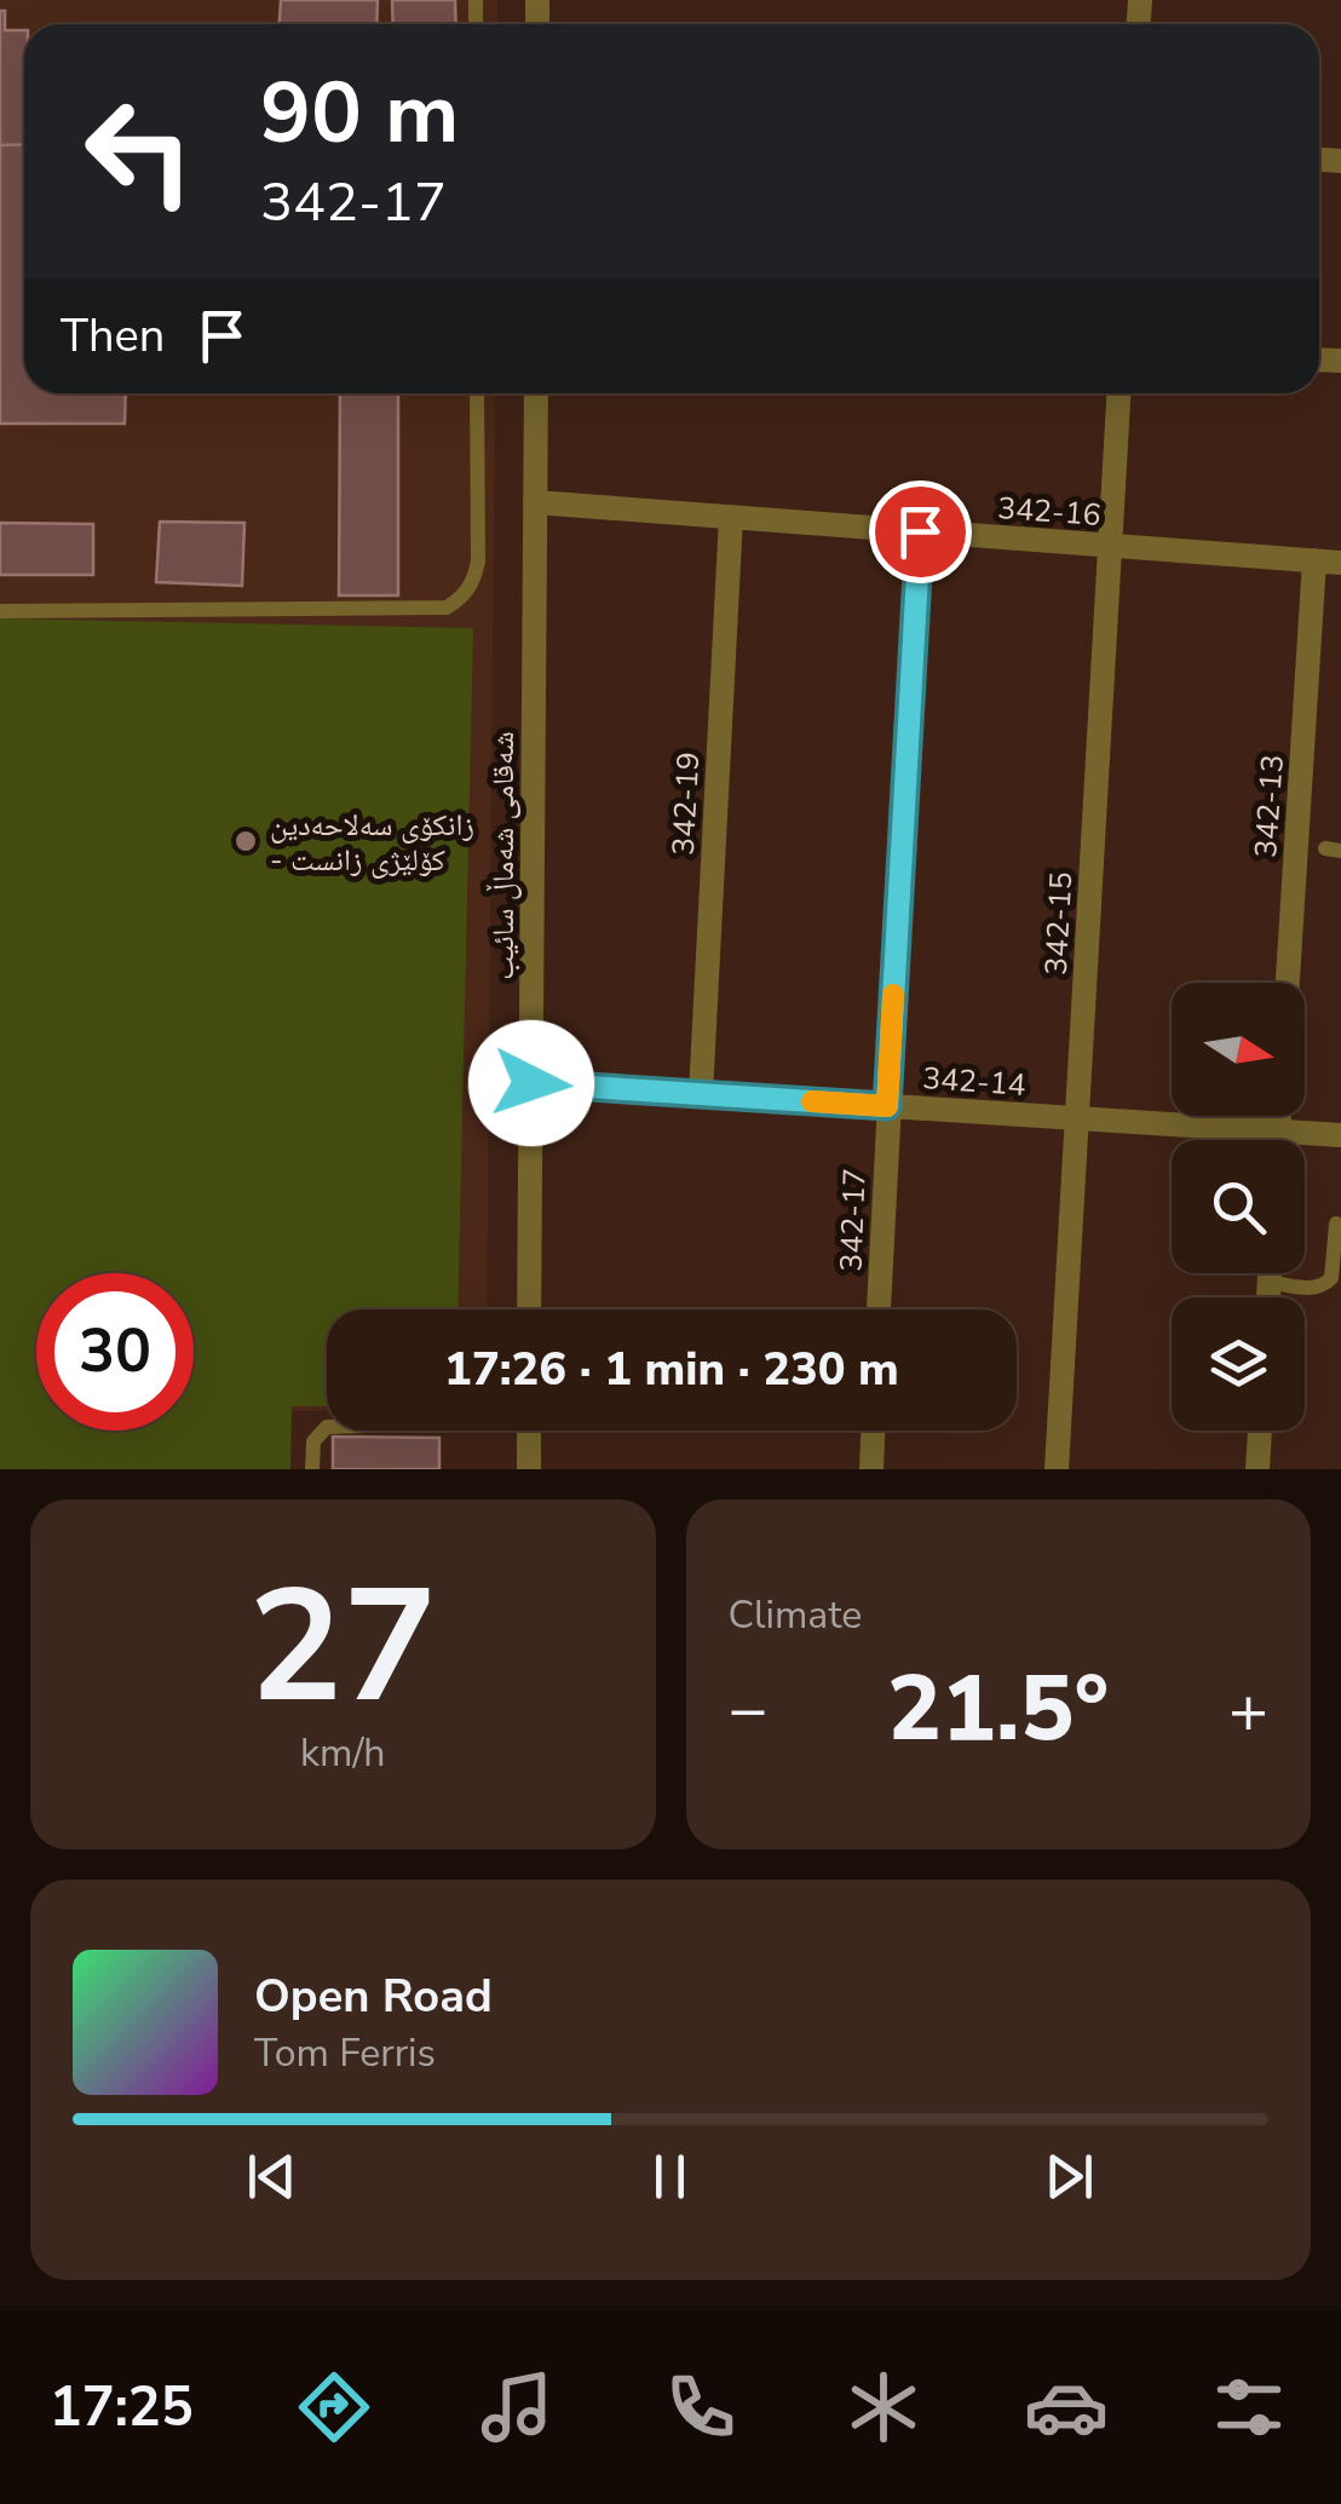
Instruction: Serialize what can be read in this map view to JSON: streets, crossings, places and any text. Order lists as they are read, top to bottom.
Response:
{
  "streets": {
    "street": [
      "342-16",
      "342-19",
      "342-13",
      "شەقامی شەماڵ سائیب",
      "342-15",
      "342-14",
      "342-17"
    ]
  },
  "crossings": [
    ["342-16", "342-19"],
    ["342-16", "342-13"],
    ["342-16", "شەقامی شەماڵ سائیب"],
    ["342-16", "342-15"],
    ["342-16", "342-17"],
    ["342-19", "342-14"],
    ["شەقامی شەماڵ سائیب", "342-14"],
    ["342-15", "342-14"],
    ["342-14", "342-17"]
  ],
  "places": ["زانکۆی سەلاحەدین - کۆلێژی زانست"],
  "north": "right",
  "page": {
    "turn": ["90 m", "342-17"],
    "then": "Then",
    "limit": "30",
    "trip": "17:26 · 1 min · 230 m",
    "tile": [
      ["27", "km/h"],
      "Climate"
    ],
    "heat": ["−", "21.5°", "+"],
    "song": ["Open Road", "Tom Ferris"],
    "tabs": "17:25"
  }
}
